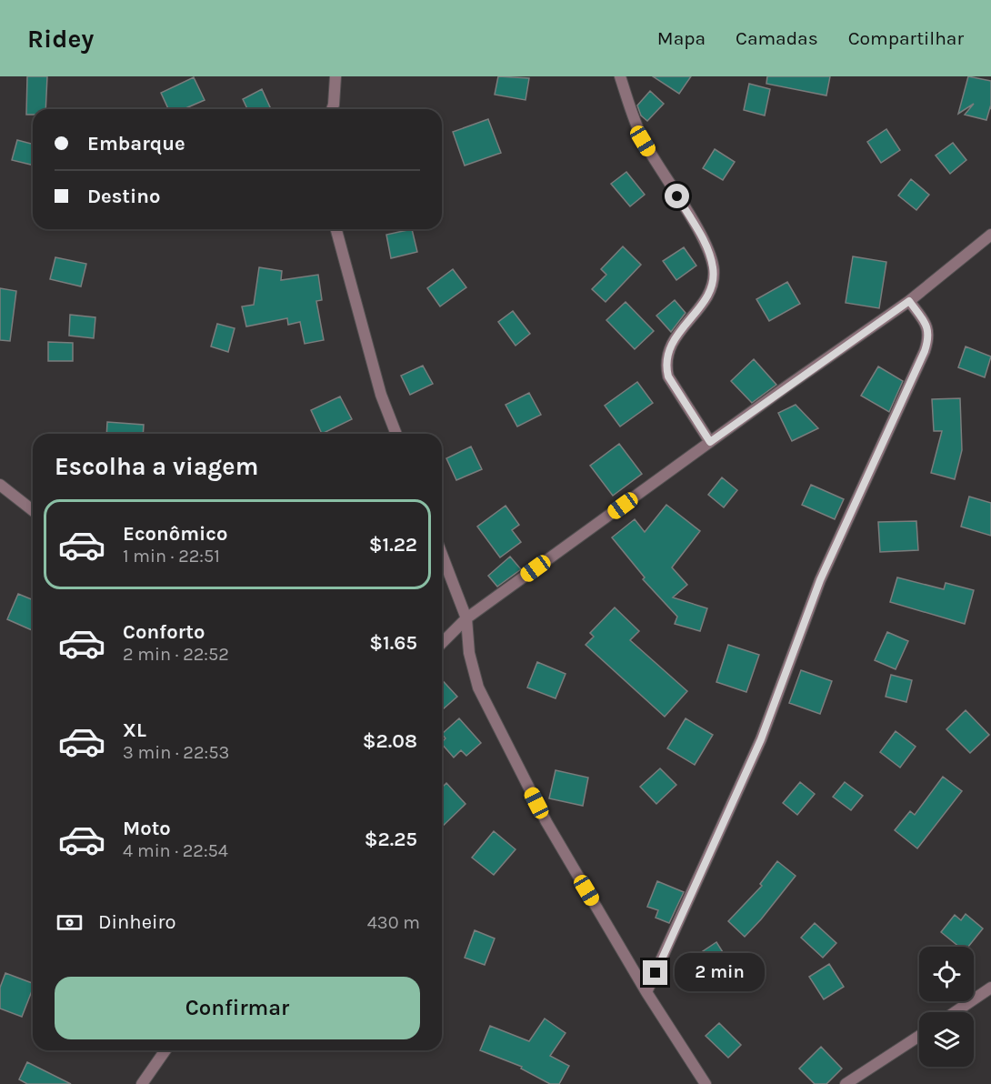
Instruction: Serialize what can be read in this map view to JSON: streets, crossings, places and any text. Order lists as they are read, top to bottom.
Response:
{
  "page": {
    "header": "Ridey",
    "nav": ["Mapa", "Camadas", "Compartilhar"],
    "banner": ["Embarque", "Destino"],
    "heading": "Escolha a viagem",
    "list": [
      {
        "name": "Econômico",
        "note": "1 min · 22:51",
        "value": "$1.22"
      },
      {
        "name": "Conforto",
        "note": "2 min · 22:52",
        "value": "$1.65"
      },
      {
        "name": "XL",
        "note": "3 min · 22:53",
        "value": "$2.08"
      },
      {
        "name": "Moto",
        "note": "4 min · 22:54",
        "value": "$2.25"
      }
    ],
    "pay": ["Dinheiro", "430 m"],
    "bubble": "2 min",
    "buttons": "Confirmar"
  }
}
